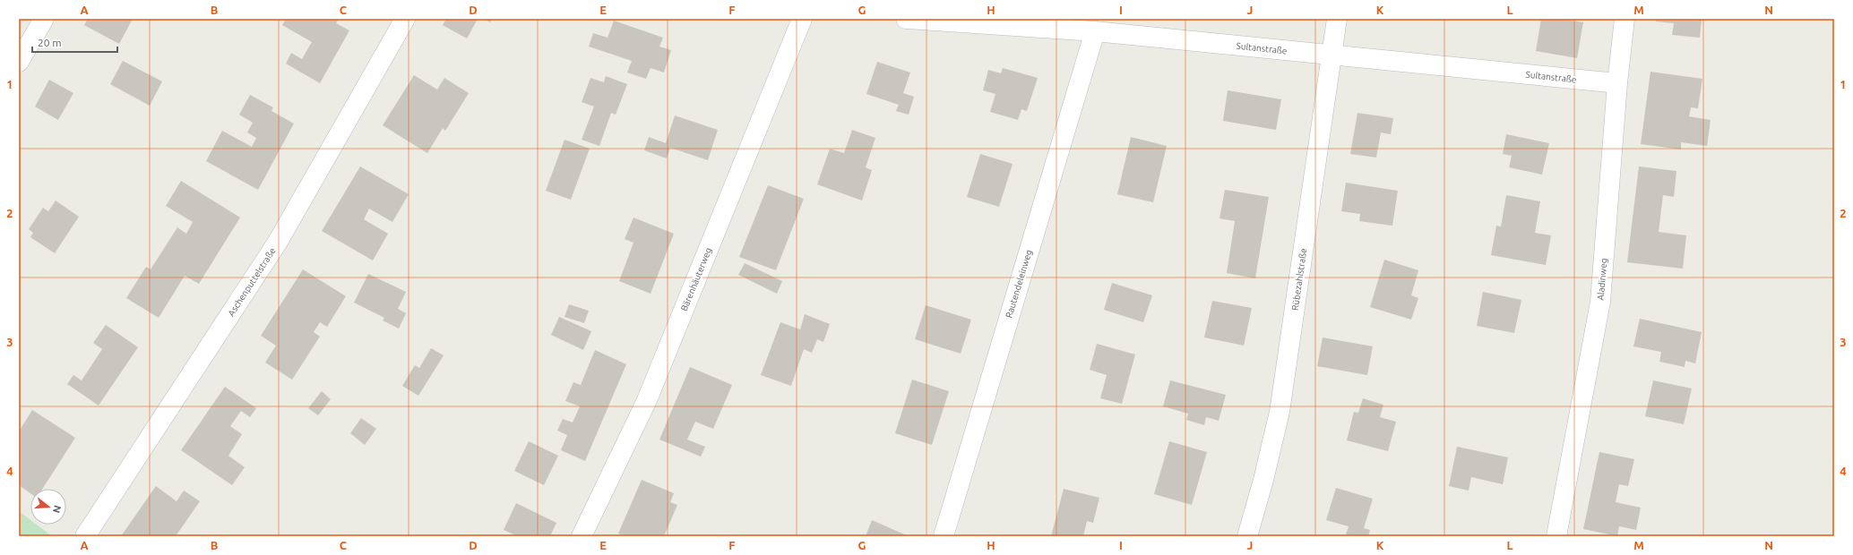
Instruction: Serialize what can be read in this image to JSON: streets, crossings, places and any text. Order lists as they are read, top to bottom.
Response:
{
  "streets": {
    "street": [
      "Sultanstraße",
      "Bärenhäuterweg",
      "Rübezahlstraße",
      "Aladinweg",
      "Aschenputtelstraße",
      "Rautendeleinweg"
    ]
  },
  "crossings": [
    ["Sultanstraße", "Rübezahlstraße"],
    ["Sultanstraße", "Aladinweg"],
    ["Sultanstraße", "Rautendeleinweg"]
  ],
  "scale_bar": "20 m",
  "north": "right",
  "grid": {
    "columns": [
      "A",
      "B",
      "C",
      "D",
      "E",
      "F",
      "G",
      "H",
      "I",
      "J",
      "K",
      "L",
      "M",
      "N"
    ],
    "rows": [
      "1",
      "2",
      "3",
      "4"
    ]
  }
}
